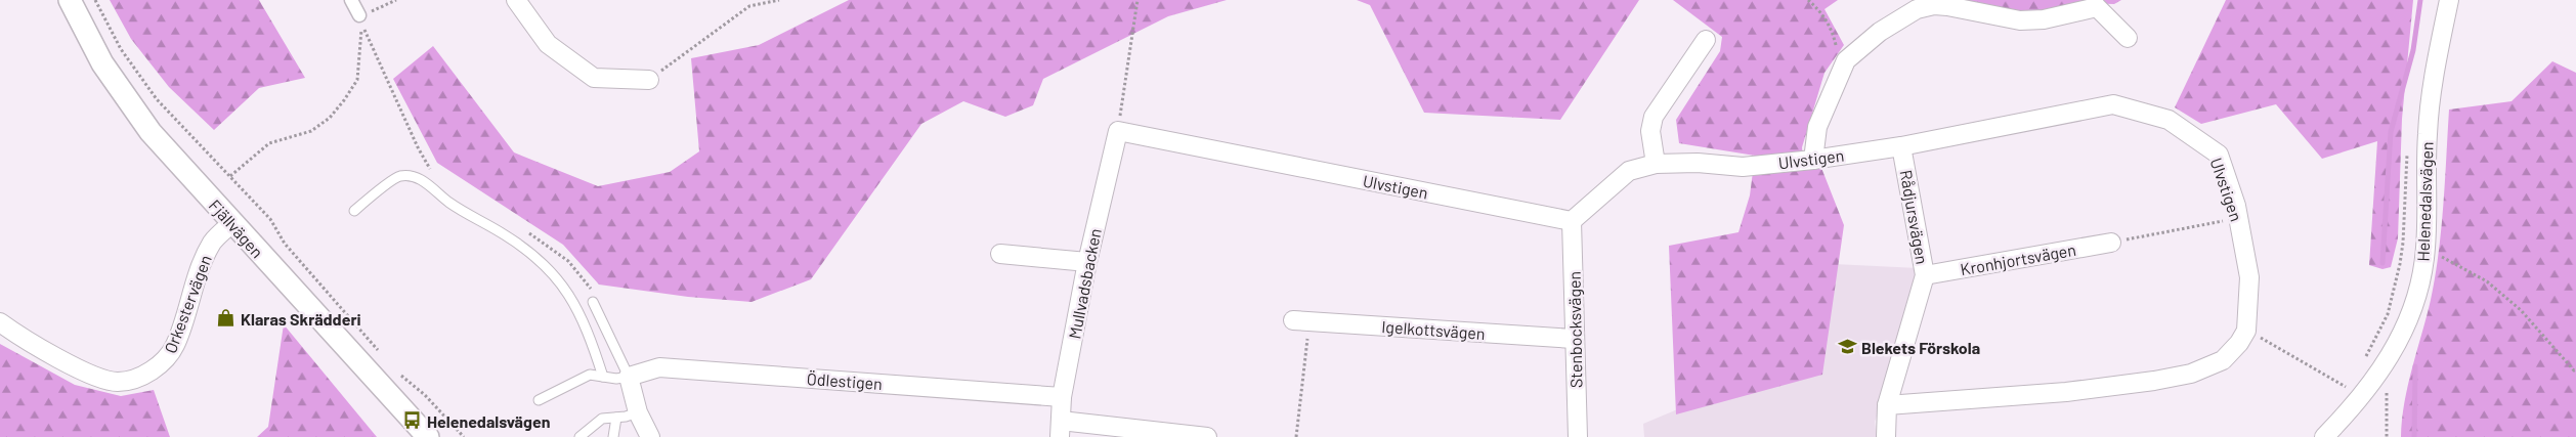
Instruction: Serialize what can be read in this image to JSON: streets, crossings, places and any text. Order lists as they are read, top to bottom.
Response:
{
  "streets": {
    "street": [
      "Ulvstigen",
      "Helenedalsvägen",
      "Rådjursvägen",
      "Fjällvägen",
      "Kronhjortsvägen",
      "Mullvadsbacken",
      "Orkestervägen",
      "Igelkottsvägen",
      "Stenbocksvägen",
      "Ödlestigen"
    ]
  },
  "crossings": [
    ["Ulvstigen", "Rådjursvägen"],
    ["Ulvstigen", "Mullvadsbacken"],
    ["Ulvstigen", "Stenbocksvägen"],
    ["Rådjursvägen", "Kronhjortsvägen"],
    ["Fjällvägen", "Orkestervägen"],
    ["Mullvadsbacken", "Ödlestigen"],
    ["Igelkottsvägen", "Stenbocksvägen"]
  ],
  "places": {
    "shop": ["Klaras Skrädderi"],
    "school or university": ["Blekets Förskola"],
    "bus stop": ["Helenedalsvägen"]
  }
}
